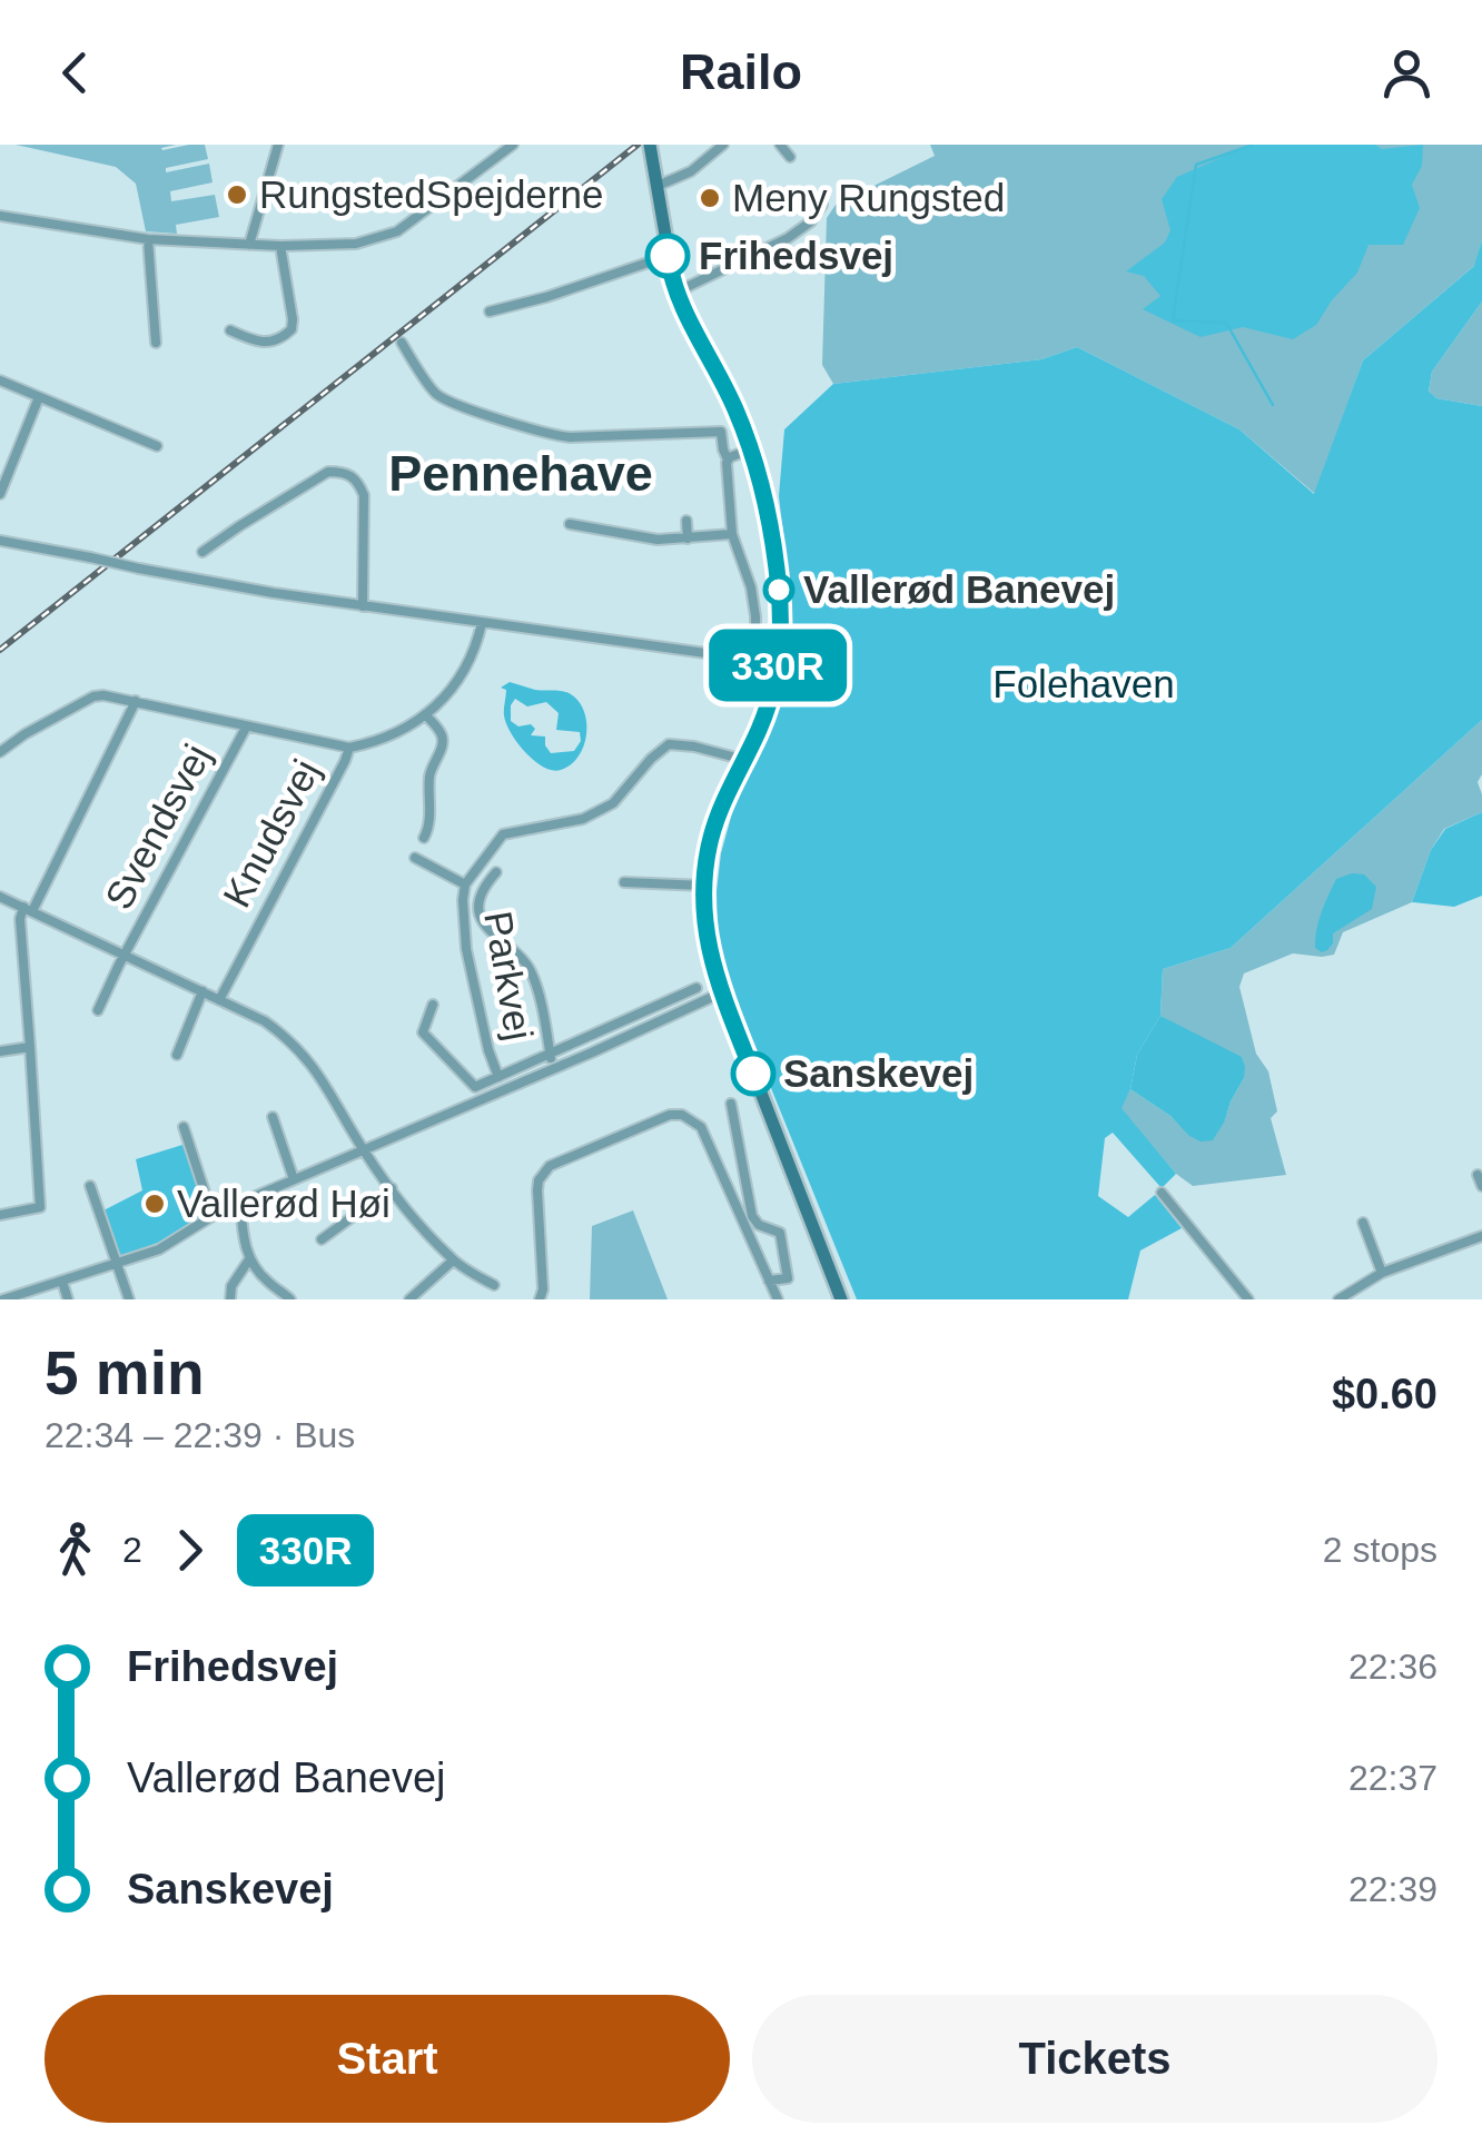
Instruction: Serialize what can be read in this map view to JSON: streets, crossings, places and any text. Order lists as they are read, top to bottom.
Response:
{
  "streets": {
    "street": ["Svendsvej", "Knudsvej", "Parkvej"]
  },
  "districts": ["Pennehave"],
  "parks": ["Folehaven"],
  "places": [
    "RungstedSpejderne",
    "Meny Rungsted",
    "Frihedsvej",
    "Vallerød Banevej",
    "Sanskevej",
    "Vallerød Høi"
  ],
  "lines": ["bus line 330R"],
  "page": {
    "header": "Railo",
    "on_map": "330R",
    "heading": ["5 min", "22:34 – 22:39 · Bus", "$0.60"],
    "legs": ["2", "330R", "2 stops"],
    "list": [
      {
        "name": "Frihedsvej",
        "value": "22:36"
      },
      {
        "name": "Vallerød Banevej",
        "value": "22:37"
      },
      {
        "name": "Sanskevej",
        "value": "22:39"
      }
    ],
    "buttons": ["Start", "Tickets"]
  }
}
